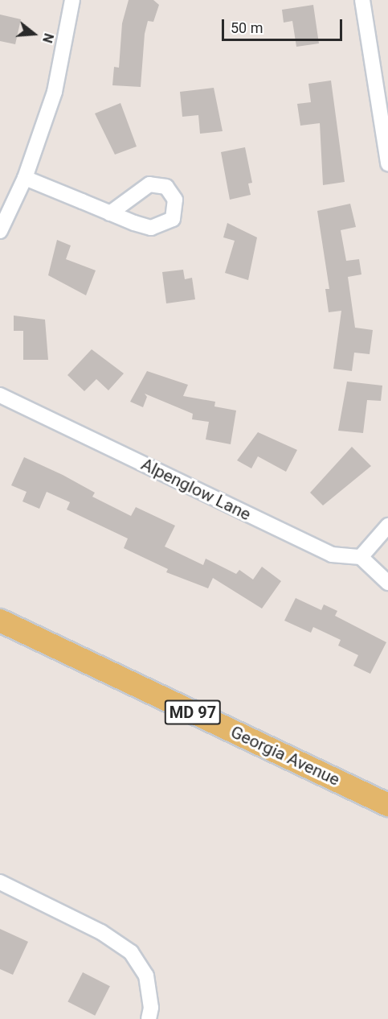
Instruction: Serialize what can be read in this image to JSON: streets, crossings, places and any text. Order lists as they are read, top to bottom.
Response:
{
  "streets": {
    "main road": ["MD 97", "Georgia Avenue"],
    "street": ["Alpenglow Lane"]
  },
  "scale_bar": "50 m",
  "north": "right"
}
